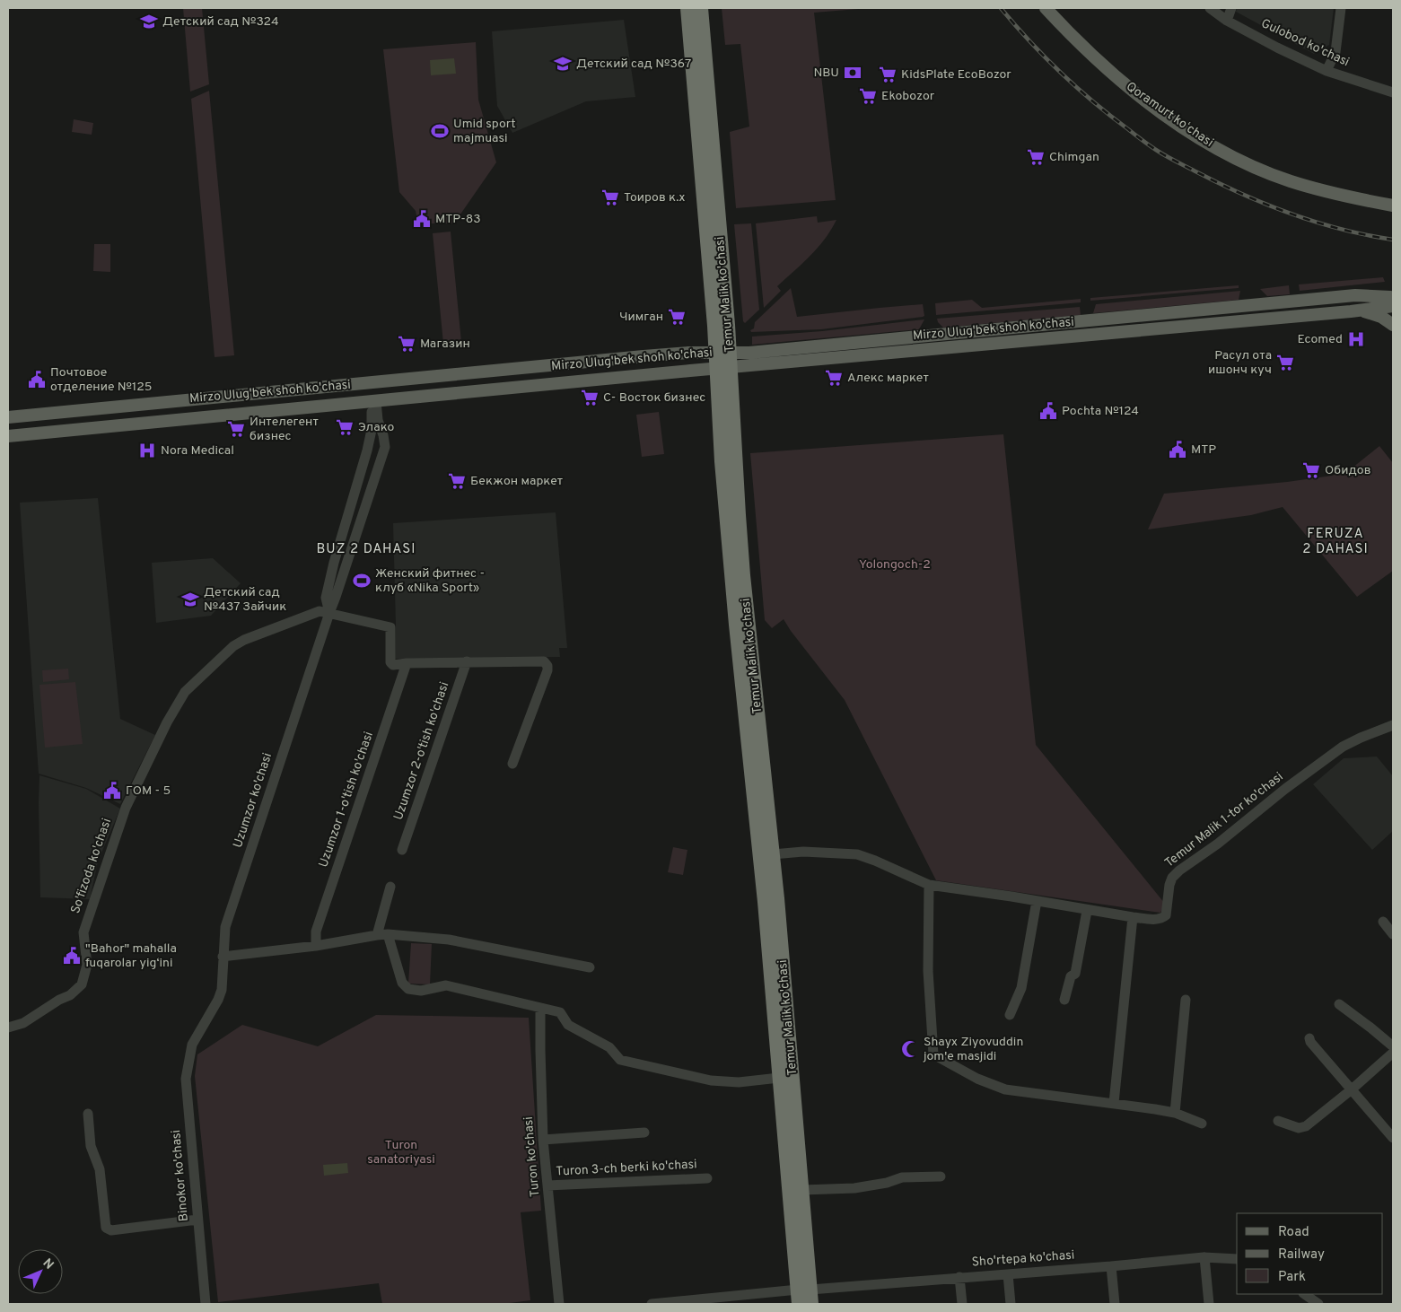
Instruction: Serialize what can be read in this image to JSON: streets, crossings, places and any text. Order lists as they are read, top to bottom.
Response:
{
  "streets": {
    "highway": ["Temur Malik ko'chasi"],
    "main road": ["Qoramurt koʻchasi", "Mirzo Ulug'bek shoh ko'chasi"],
    "street": [
      "Gulobod ko'chasi",
      "Uzumzor 2-o'tish ko'chasi",
      "Uzumzor 1-o'tish ko'chasi",
      "Uzumzor ko'chasi",
      "Temur Malik 1-tor ko'chasi",
      "So'fizoda ko'chasi",
      "Turon ko'chasi",
      "Turon 3-ch berki ko'chasi",
      "Binokor ko'chasi",
      "Sho'rtepa ko'chasi"
    ]
  },
  "crossings": [
    ["Temur Malik ko'chasi", "Mirzo Ulug'bek shoh ko'chasi"],
    ["Temur Malik ko'chasi", "Temur Malik 1-tor ko'chasi"],
    ["Temur Malik ko'chasi", "Sho'rtepa ko'chasi"],
    ["Mirzo Ulug'bek shoh ko'chasi", "Uzumzor ko'chasi"],
    ["Uzumzor ko'chasi", "So'fizoda ko'chasi"],
    ["Uzumzor ko'chasi", "Binokor ko'chasi"],
    ["Turon ko'chasi", "Turon 3-ch berki ko'chasi"]
  ],
  "districts": ["FERUZA 2 DAHASI", "BUZ 2 DAHASI"],
  "parks": ["Yolongoch-2", "Turon sanatoriyasi"],
  "places": {
    "school or university": ["Детский сад №324", "Детский сад №367", "Детский сад №437 Зайчик"],
    "bank": ["NBU"],
    "supermarket": [
      "KidsPlate EcoBozor",
      "Ekobozor",
      "Chimgan",
      "Тоиров к.х",
      "Чимган",
      "Магазин",
      "Расул ота ишонч куч",
      "Алекс маркет",
      "С- Восток бизнес",
      "Элако",
      "Интелегент бизнес",
      "Обидов",
      "Бекжон маркет"
    ],
    "sports": ["Umid sport majmuasi", "Женский фитнес - клуб «Nika Sport»"],
    "public building": [
      "MTP-83",
      "Почтовое отделение №125",
      "Pochta №124",
      "MTP",
      "ГОМ - 5",
      "\"Bahor\" mahalla fuqarolar yig‘ini"
    ],
    "hospital": ["Ecomed", "Nora Medical"],
    "mosque": ["Shayx Ziyovuddin jom'e masjidi"]
  },
  "legend": ["Road", "Railway", "Park"],
  "north": "top right"
}
